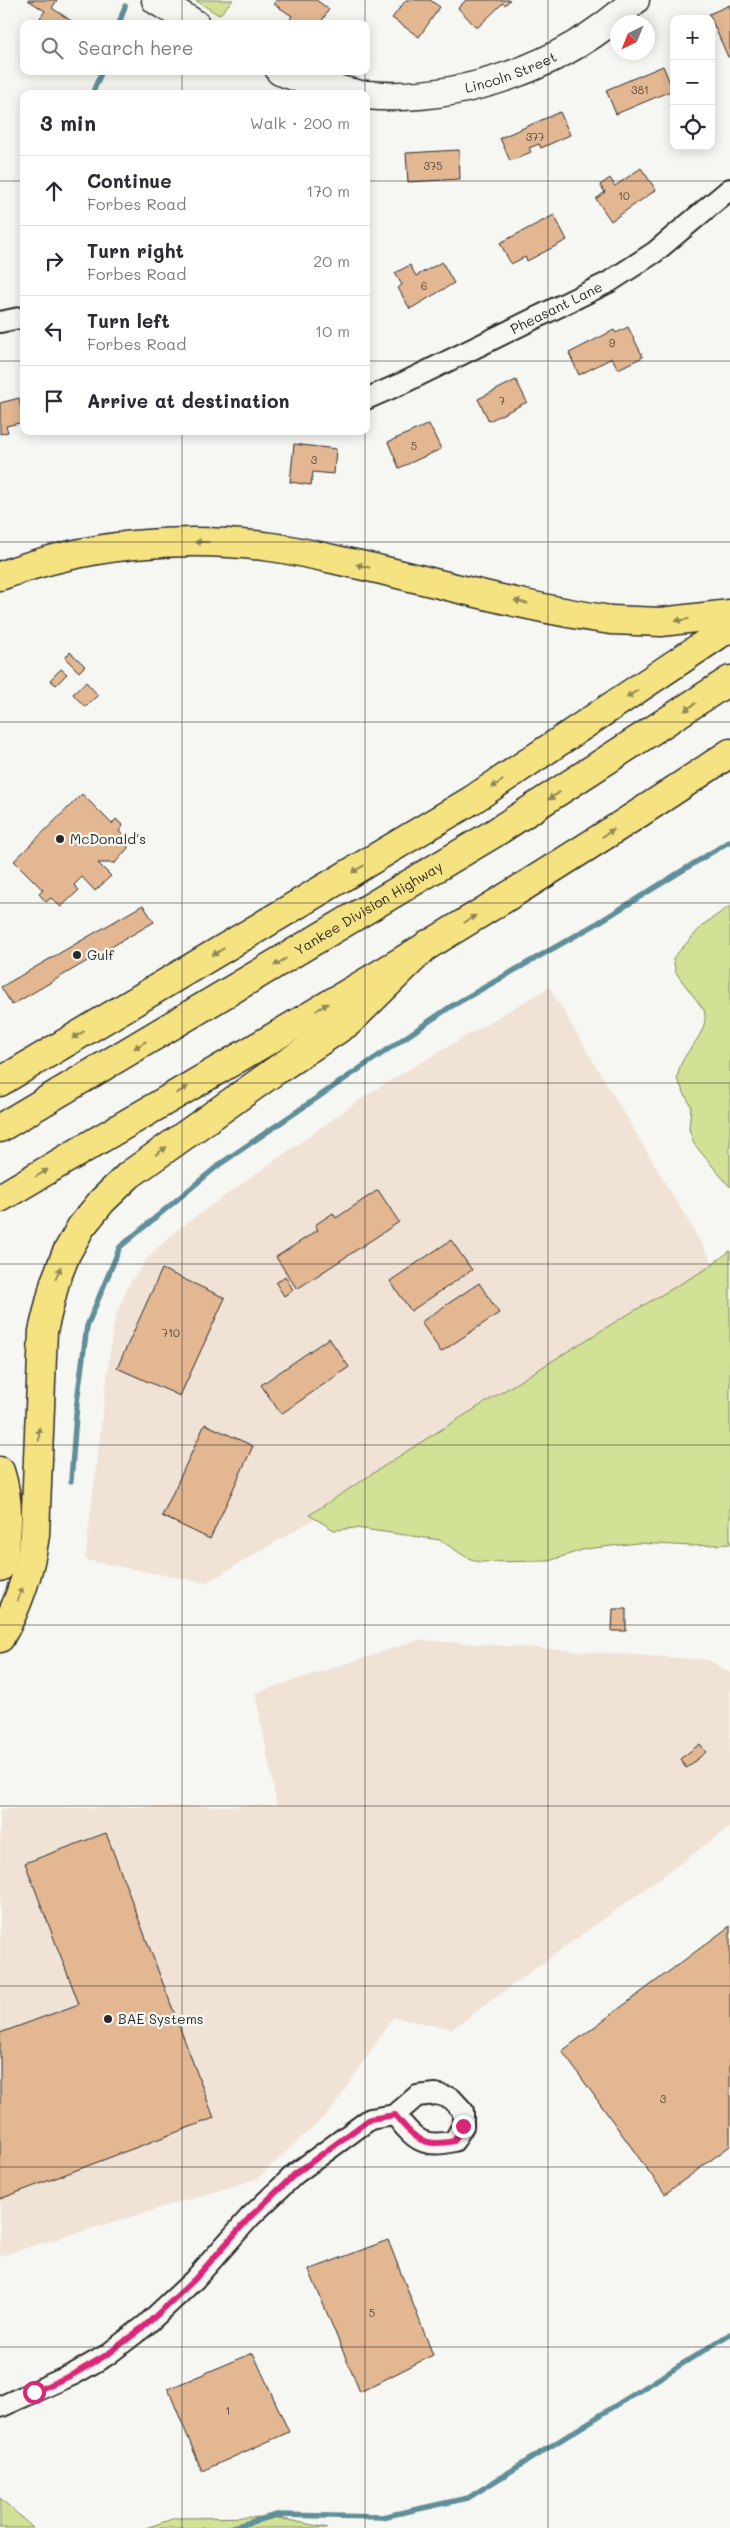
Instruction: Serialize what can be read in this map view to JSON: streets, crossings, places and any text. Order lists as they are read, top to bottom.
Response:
{
  "streets": {
    "highway": ["Yankee Division Highway"],
    "street": ["Lincoln Street", "Pheasant Lane"]
  },
  "places": ["McDonald's", "Gulf", "BAE Systems"],
  "house_numbers": [
    "381",
    "377",
    "375",
    "10",
    "6",
    "9",
    "7",
    "5",
    "3",
    "710",
    "3",
    "5",
    "1"
  ],
  "north": "bottom left",
  "page": {
    "map_buttons": ["+", "−"],
    "search": "Search here",
    "heading": ["3 min", "Walk · 200 m"],
    "list": [
      ["Continue", "Forbes Road", "170 m"],
      ["Turn right", "Forbes Road", "20 m"],
      ["Turn left", "Forbes Road", "10 m"],
      "Arrive at destination"
    ]
  }
}
